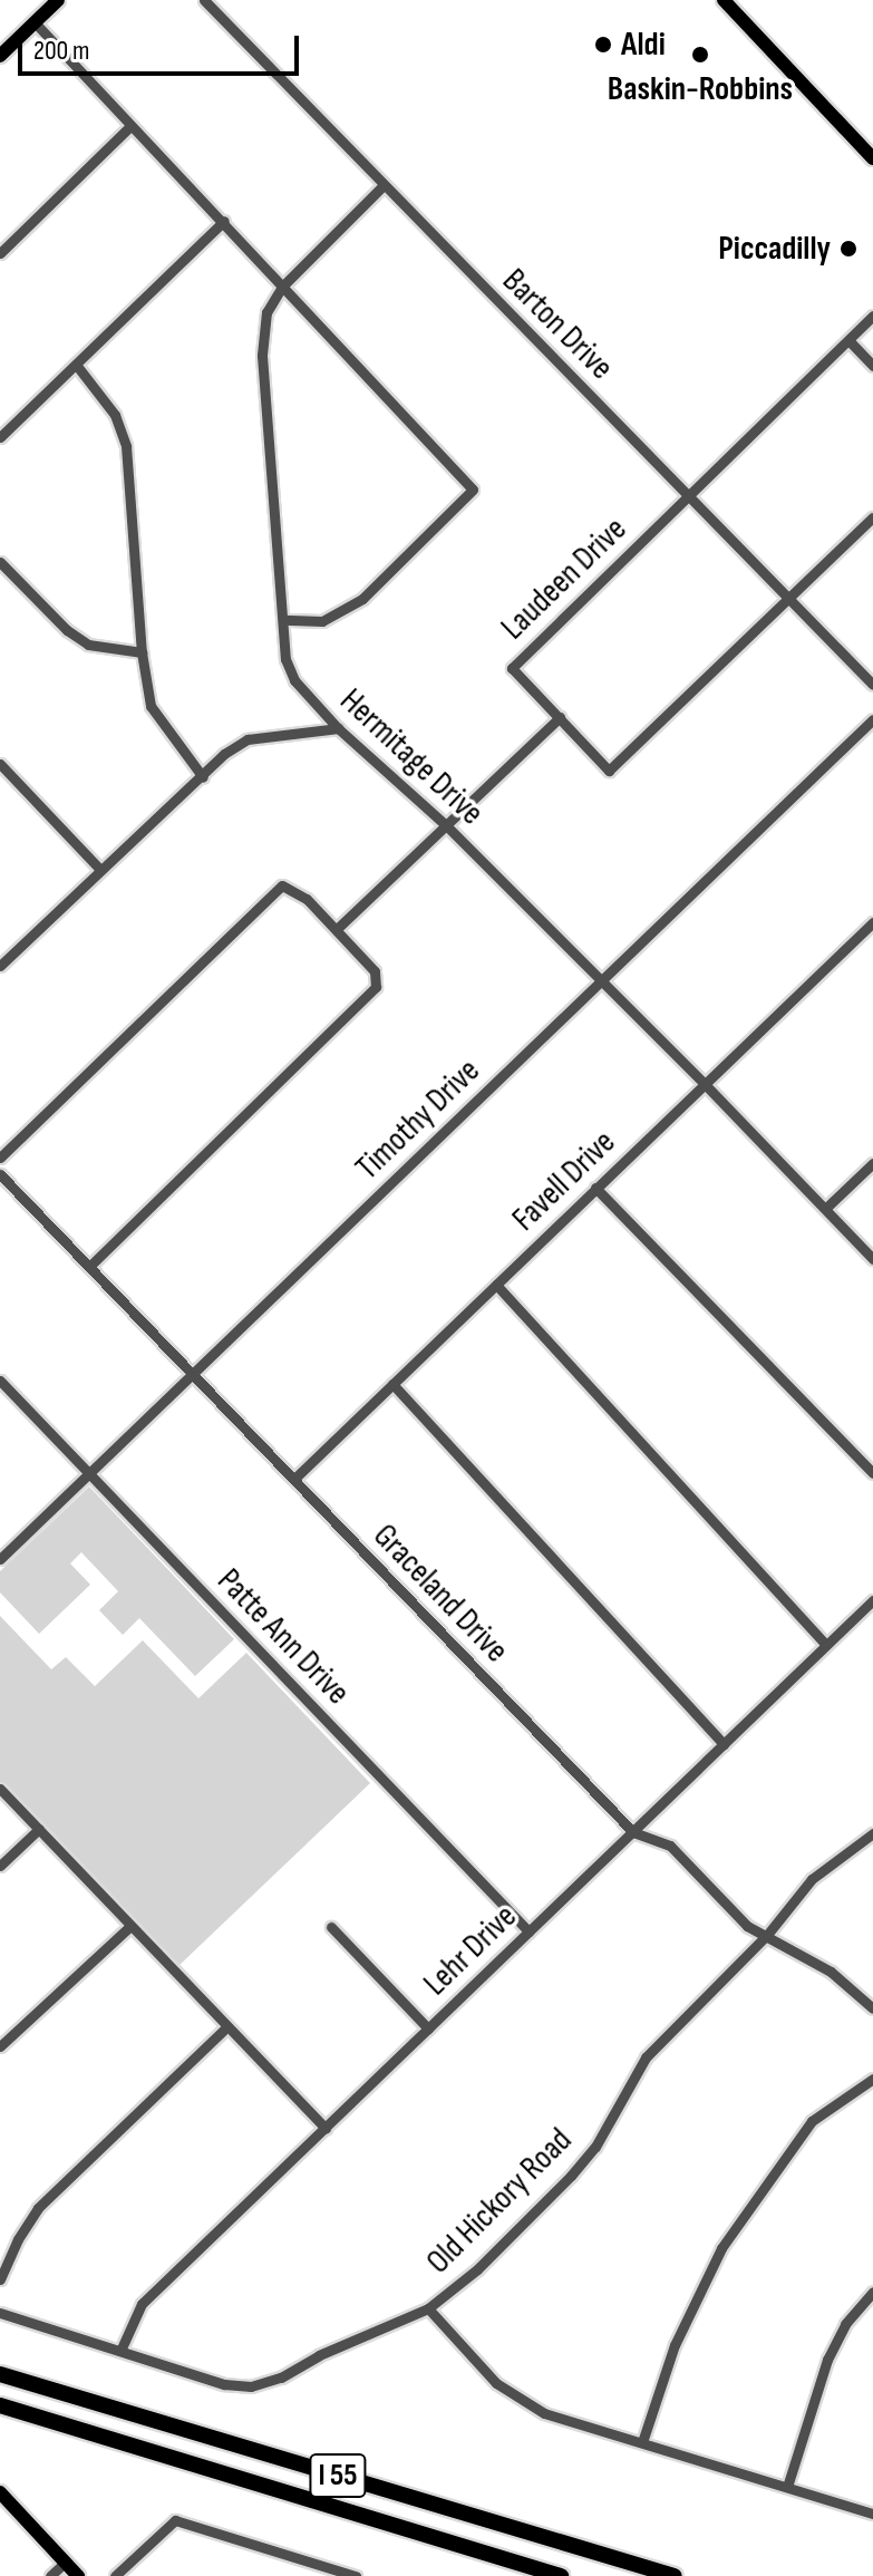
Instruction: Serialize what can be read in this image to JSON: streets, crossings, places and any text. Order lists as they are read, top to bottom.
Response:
{
  "streets": {
    "highway": ["I 55"],
    "street": [
      "Barton Drive",
      "Laudeen Drive",
      "Hermitage Drive",
      "Timothy Drive",
      "Favell Drive",
      "Graceland Drive",
      "Patte Ann Drive",
      "Lehr Drive",
      "Old Hickory Road"
    ]
  },
  "crossings": [
    ["Barton Drive", "Laudeen Drive"],
    ["Barton Drive", "Hermitage Drive"],
    ["Hermitage Drive", "Timothy Drive"],
    ["Hermitage Drive", "Favell Drive"],
    ["Timothy Drive", "Graceland Drive"],
    ["Timothy Drive", "Patte Ann Drive"],
    ["Favell Drive", "Graceland Drive"],
    ["Graceland Drive", "Lehr Drive"],
    ["Graceland Drive", "Old Hickory Road"],
    ["Patte Ann Drive", "Lehr Drive"],
    ["Lehr Drive", "Old Hickory Road"]
  ],
  "places": ["Aldi", "Baskin-Robbins", "Piccadilly"],
  "scale_bar": "200 m"
}
